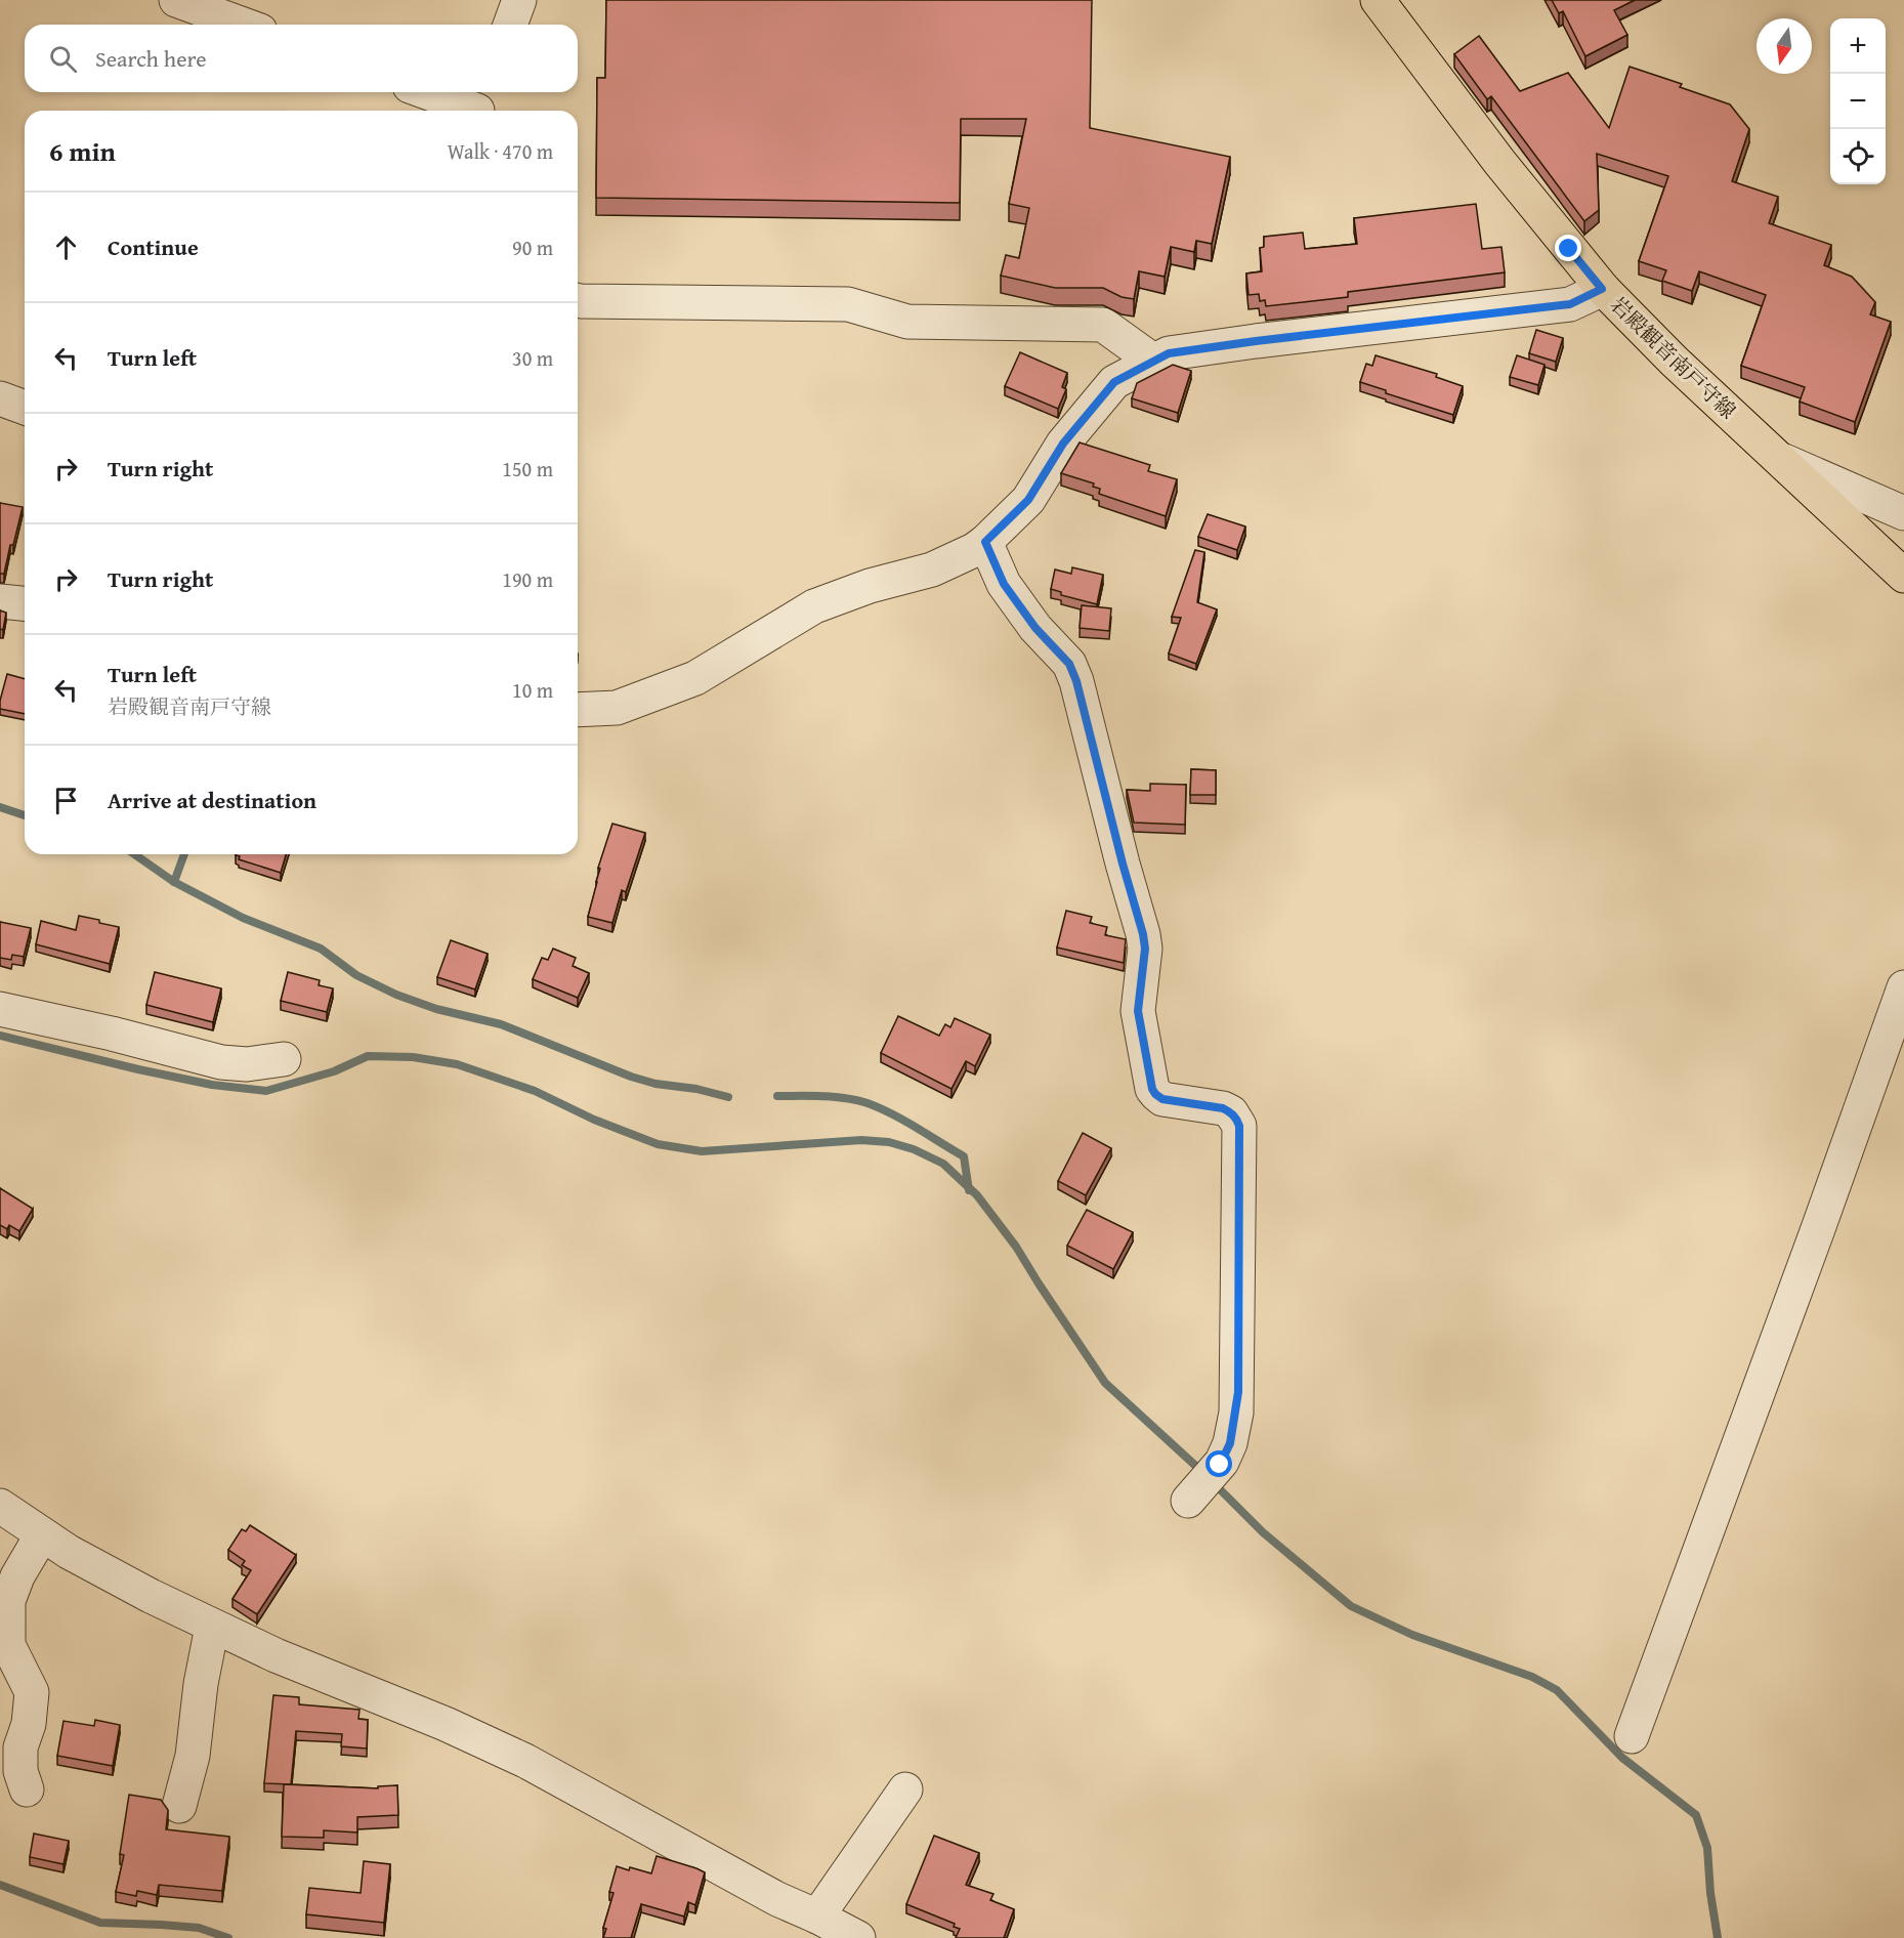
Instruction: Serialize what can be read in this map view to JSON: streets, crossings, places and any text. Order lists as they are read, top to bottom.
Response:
{
  "streets": {
    "main road": ["岩殿観音南戸守線"]
  },
  "north": "bottom",
  "page": {
    "map_buttons": ["+", "−"],
    "search": "Search here",
    "heading": ["6 min", "Walk · 470 m"],
    "list": [
      ["Continue", "90 m"],
      ["Turn left", "30 m"],
      ["Turn right", "150 m"],
      ["Turn right", "190 m"],
      ["Turn left", "岩殿観音南戸守線", "10 m"],
      "Arrive at destination"
    ]
  }
}
